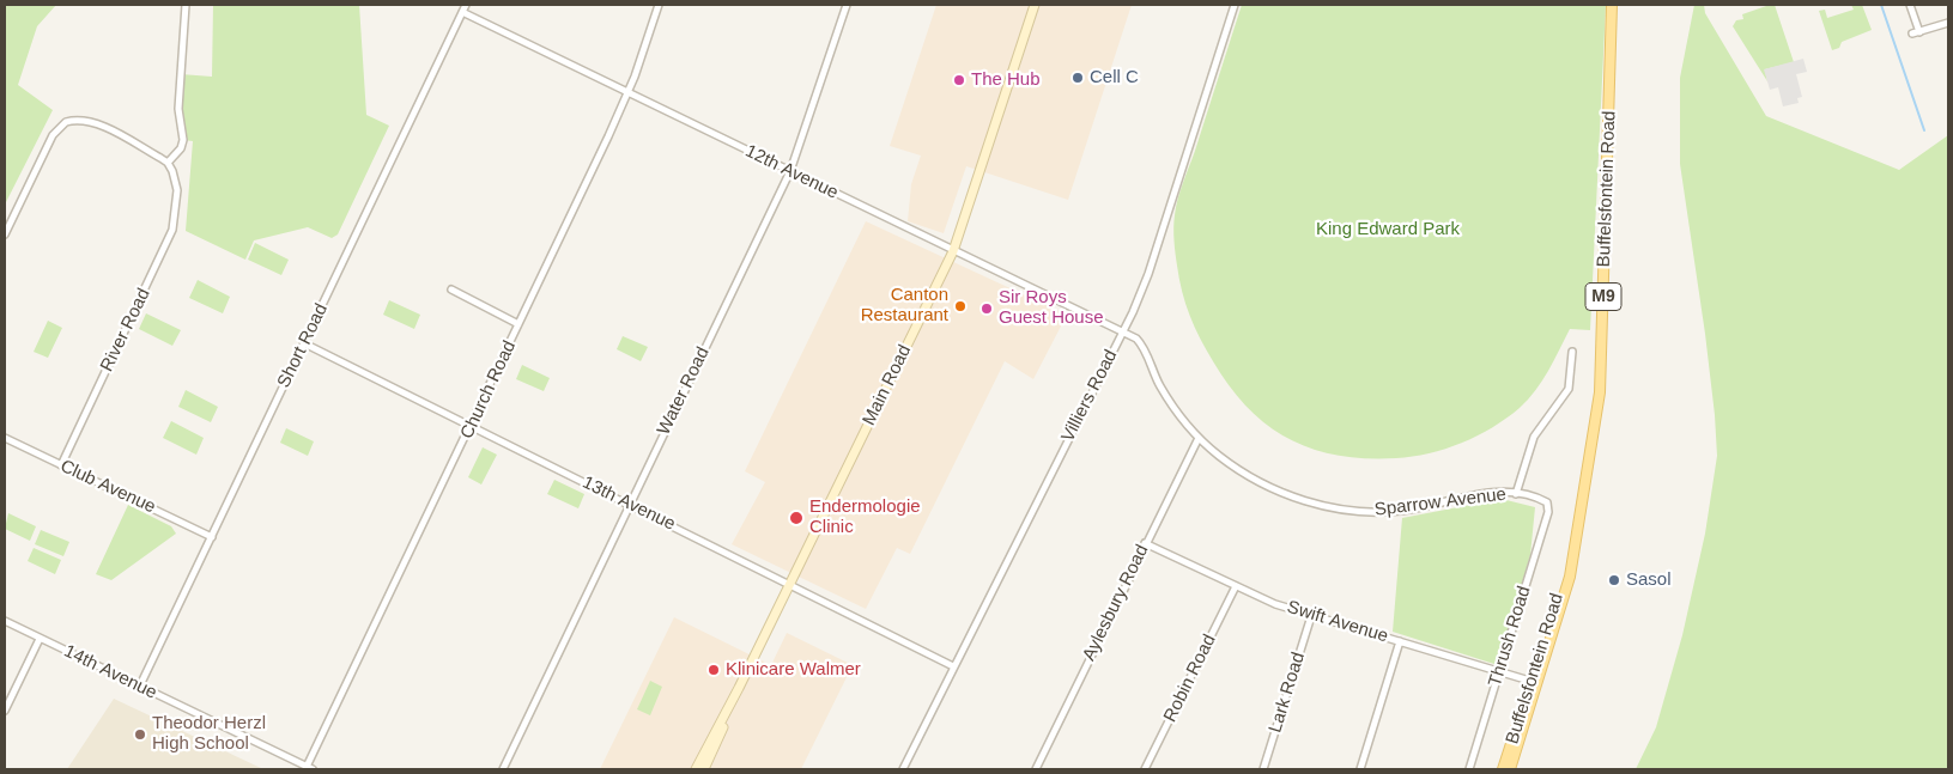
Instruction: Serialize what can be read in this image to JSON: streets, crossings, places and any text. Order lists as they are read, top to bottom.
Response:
{
  "streets": {
    "main road": ["Buffelsfontein Road", "M9", "Main Road"],
    "street": [
      "12th Avenue",
      "River Road",
      "Short Road",
      "Church Road",
      "Water Road",
      "Villiers Road",
      "Club Avenue",
      "Sparrow Avenue",
      "13th Avenue",
      "Aylesbury Road",
      "Swift Avenue",
      "Thrush Road",
      "14th Avenue",
      "Robin Road",
      "Lark Road"
    ]
  },
  "crossings": [
    ["12th Avenue", "Short Road"],
    ["12th Avenue", "Main Road"],
    ["12th Avenue", "Church Road"],
    ["12th Avenue", "Water Road"],
    ["12th Avenue", "Villiers Road"],
    ["12th Avenue", "Sparrow Avenue"],
    ["Buffelsfontein Road", "Swift Avenue"],
    ["River Road", "Club Avenue"],
    ["Short Road", "Club Avenue"],
    ["Short Road", "13th Avenue"],
    ["Short Road", "14th Avenue"],
    ["Main Road", "13th Avenue"],
    ["Church Road", "13th Avenue"],
    ["Church Road", "14th Avenue"],
    ["Water Road", "13th Avenue"],
    ["Villiers Road", "Sparrow Avenue"],
    ["Villiers Road", "13th Avenue"],
    ["Sparrow Avenue", "Aylesbury Road"],
    ["Sparrow Avenue", "Thrush Road"],
    ["Aylesbury Road", "Swift Avenue"],
    ["Swift Avenue", "Thrush Road"],
    ["Swift Avenue", "Robin Road"],
    ["Swift Avenue", "Lark Road"]
  ],
  "parks": ["King Edward Park"],
  "places": [
    "Cell C",
    "The Hub",
    "Canton Restaurant",
    "Sir Roys Guest House",
    "Endermologie Clinic",
    "Sasol",
    "Klinicare Walmer",
    "Theodor Herzl High School"
  ]
}
